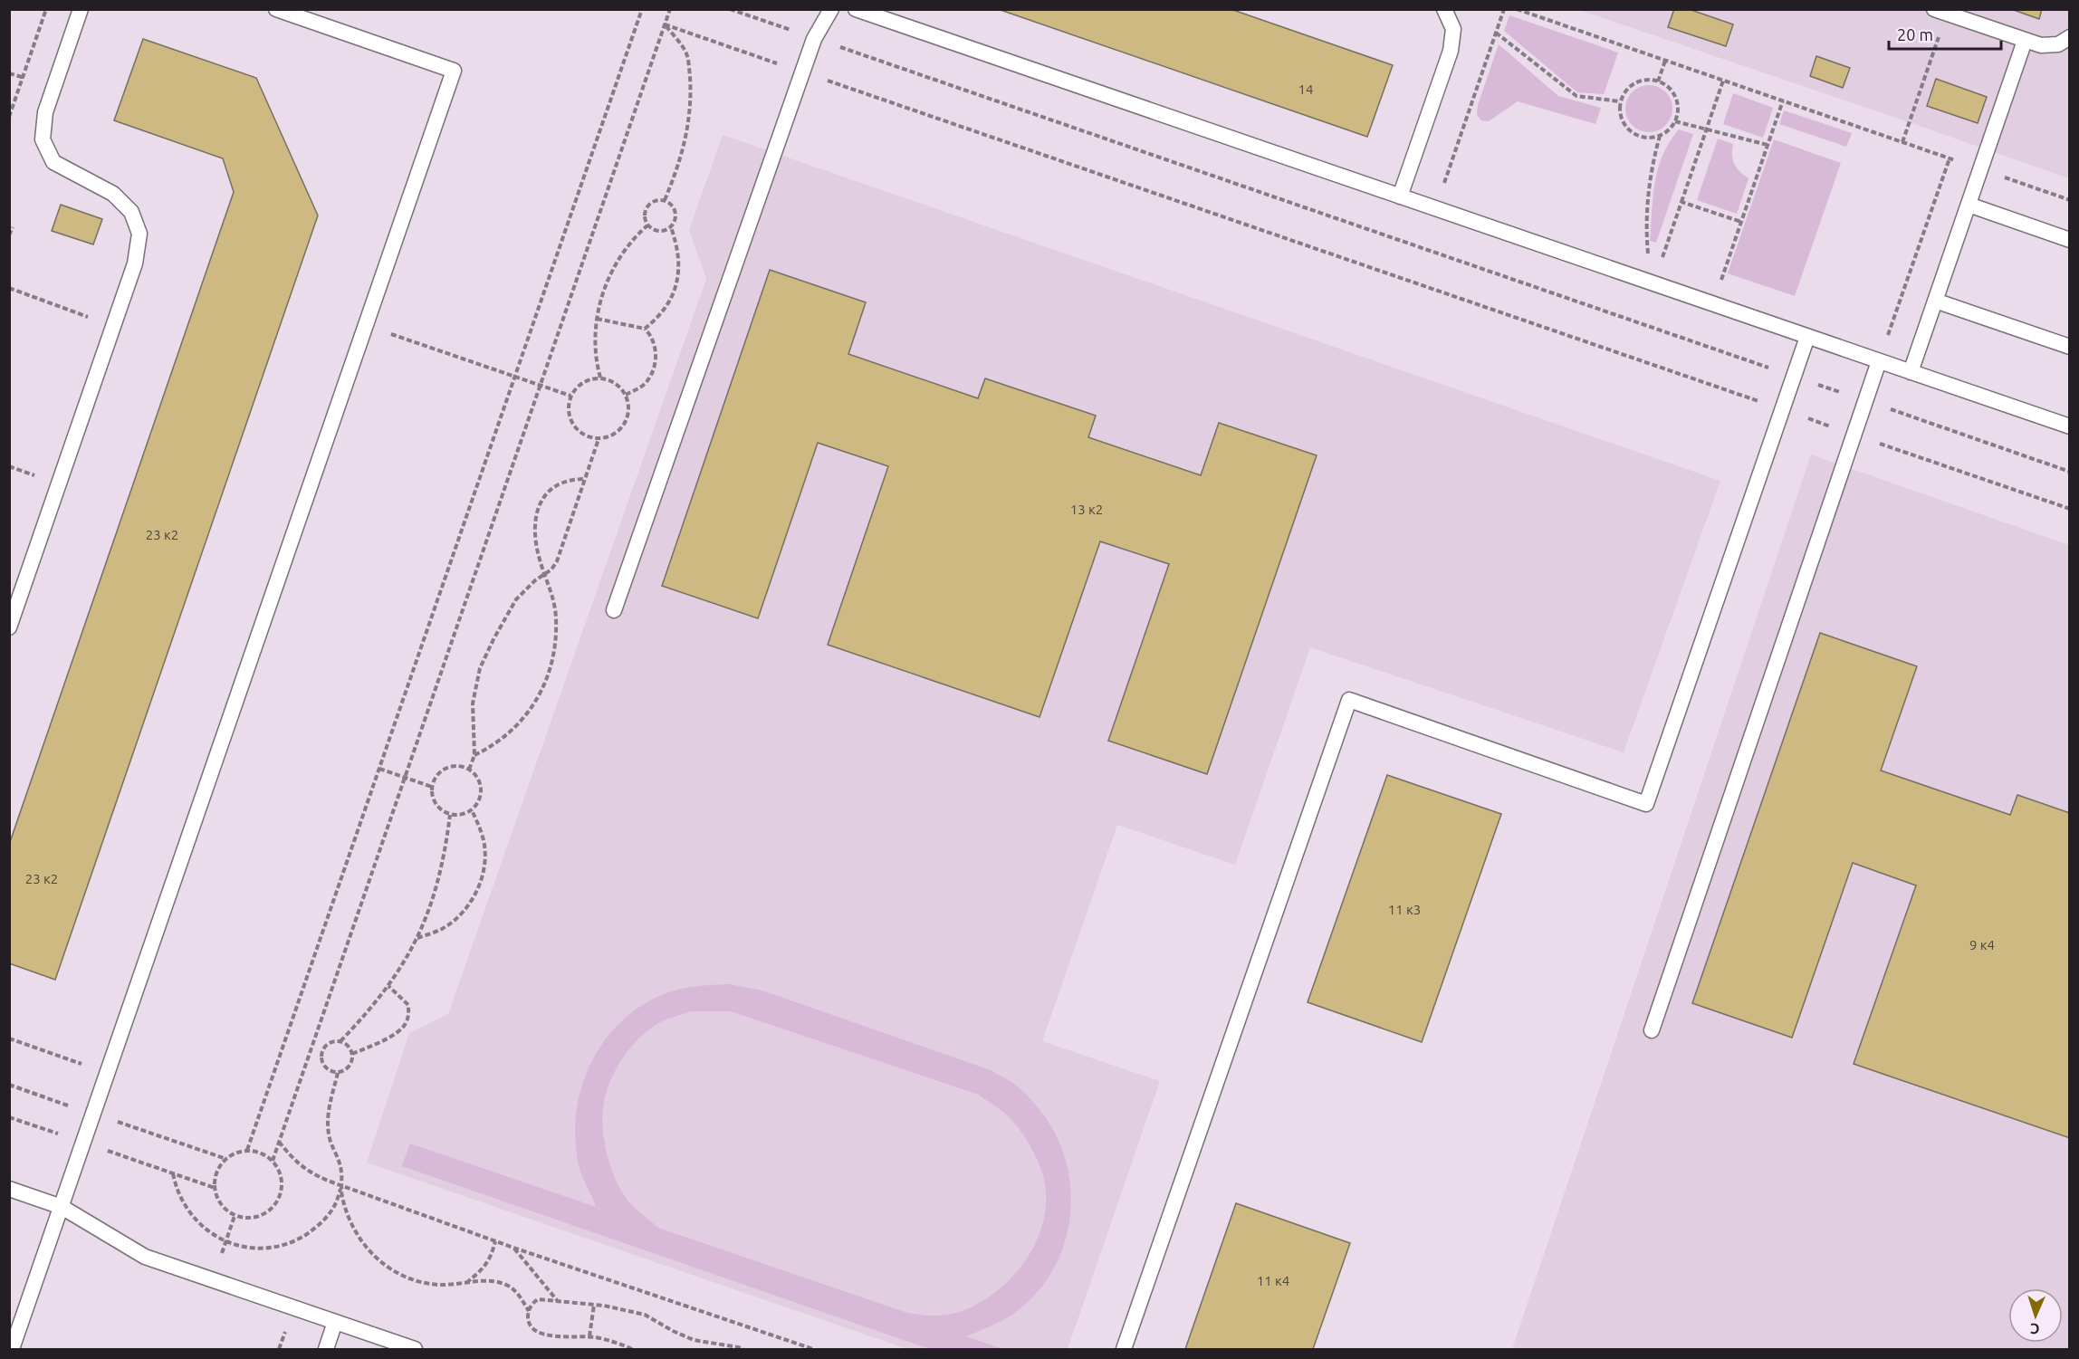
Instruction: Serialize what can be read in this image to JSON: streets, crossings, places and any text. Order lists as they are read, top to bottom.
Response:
{
  "house_numbers": [
    "14",
    "13 к2",
    "23 к2",
    "23 к2",
    "11 к3",
    "9 к4",
    "11 к4"
  ],
  "scale_bar": "20 m",
  "north": "bottom"
}
